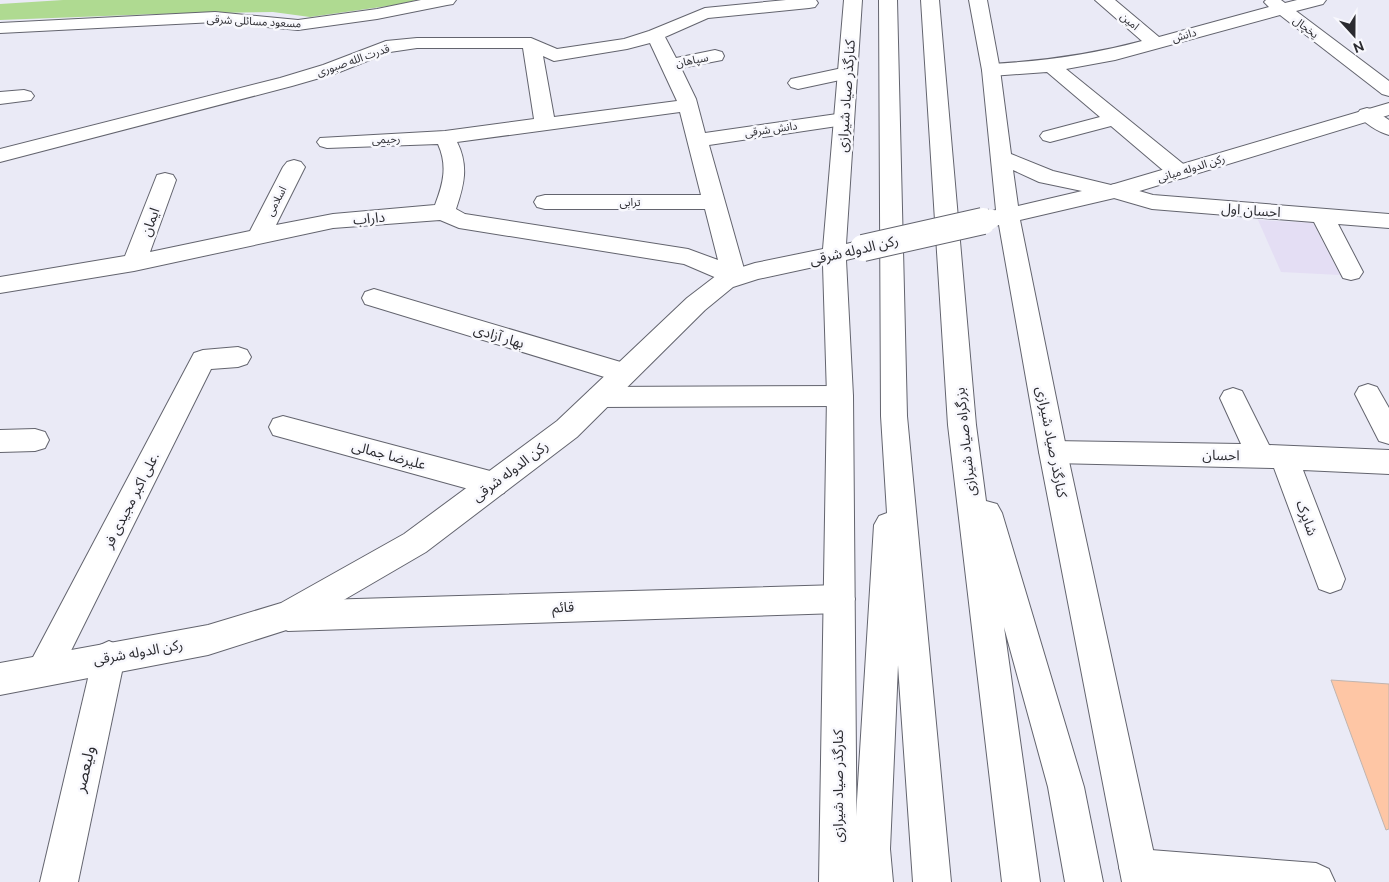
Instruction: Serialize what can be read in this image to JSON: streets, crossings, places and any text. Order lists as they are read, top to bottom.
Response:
{
  "streets": {
    "main road": [
      "مسعود مسائلی شرقی",
      "امین",
      "یخچال",
      "دانش",
      "قدرت الله صبوری",
      "سپاهان",
      "کنارگذر صیاد شیرازی",
      "دانش شرقی",
      "رحیمی",
      "رکن الدوله میانی",
      "اسلامی",
      "ترابی",
      "احسان اول",
      "داراب",
      "ایمان",
      "رکن الدوله شرقی",
      "بهار آزادی",
      "بزرگراه صیاد شیرازی",
      "علیرضا جمالی",
      "احسان",
      "علی اکبر مجیدی فر.",
      "شاپرک",
      "قائم",
      "ولیعصر"
    ]
  },
  "crossings": [
    ["امین", "دانش"],
    ["یخچال", "دانش"],
    ["دانش", "کنارگذر صیاد شیرازی"],
    ["کنارگذر صیاد شیرازی", "دانش شرقی"],
    ["کنارگذر صیاد شیرازی", "رکن الدوله میانی"],
    ["کنارگذر صیاد شیرازی", "احسان اول"],
    ["کنارگذر صیاد شیرازی", "رکن الدوله شرقی"],
    ["کنارگذر صیاد شیرازی", "احسان"],
    ["کنارگذر صیاد شیرازی", "قائم"],
    ["رکن الدوله میانی", "احسان اول"],
    ["رکن الدوله میانی", "رکن الدوله شرقی"],
    ["اسلامی", "داراب"],
    ["داراب", "ایمان"],
    ["داراب", "رکن الدوله شرقی"],
    ["رکن الدوله شرقی", "بهار آزادی"],
    ["رکن الدوله شرقی", "علیرضا جمالی"],
    ["رکن الدوله شرقی", "علی اکبر مجیدی فر."],
    ["رکن الدوله شرقی", "قائم"],
    ["رکن الدوله شرقی", "ولیعصر"],
    ["احسان", "شاپرک"]
  ],
  "north": "bottom"
}
